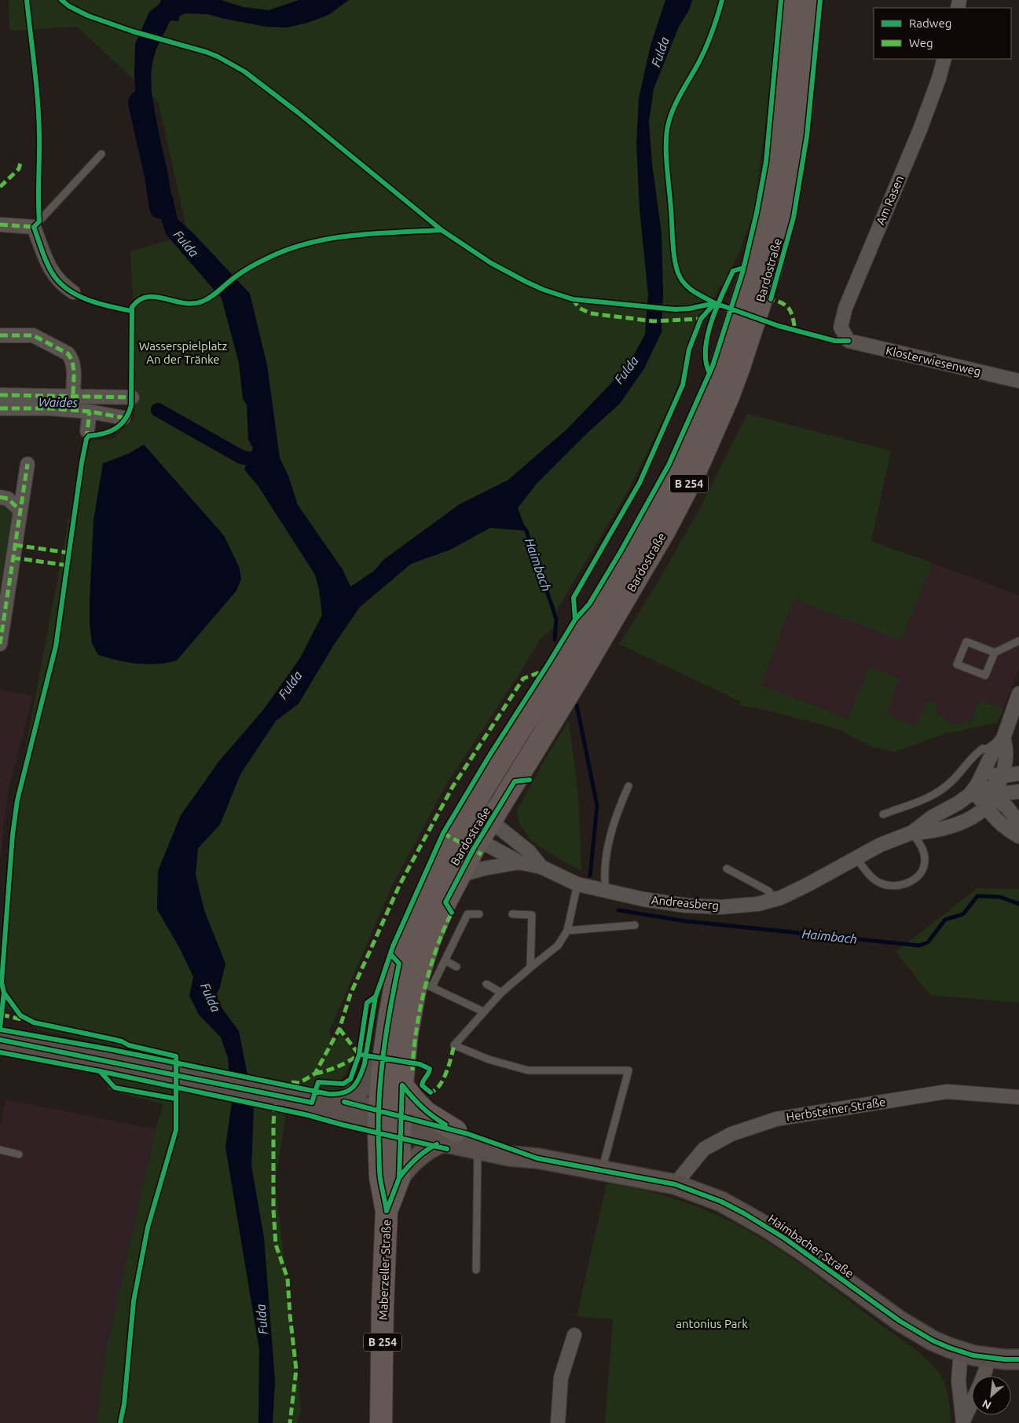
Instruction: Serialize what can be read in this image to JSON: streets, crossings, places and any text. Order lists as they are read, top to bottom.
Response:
{
  "streets": {
    "main road": [
      "Bardostraße",
      "B 254",
      "Haimbacher Straße",
      "Maberzeller Straße"
    ],
    "street": [
      "Am Rasen",
      "Klosterwiesenweg",
      "Andreasberg",
      "Herbsteiner Straße"
    ]
  },
  "crossings": [
    ["Am Rasen", "Klosterwiesenweg"],
    ["Bardostraße", "Andreasberg"],
    ["Bardostraße", "Haimbacher Straße"],
    ["Bardostraße", "Maberzeller Straße"],
    ["Herbsteiner Straße", "Haimbacher Straße"],
    ["Haimbacher Straße", "Maberzeller Straße"]
  ],
  "water": ["Fulda", "Waides", "Haimbach"],
  "parks": ["Wasserspielplatz An der Tränke", "antonius Park"],
  "legend": ["Radweg", "Weg"],
  "north": "bottom left"
}
